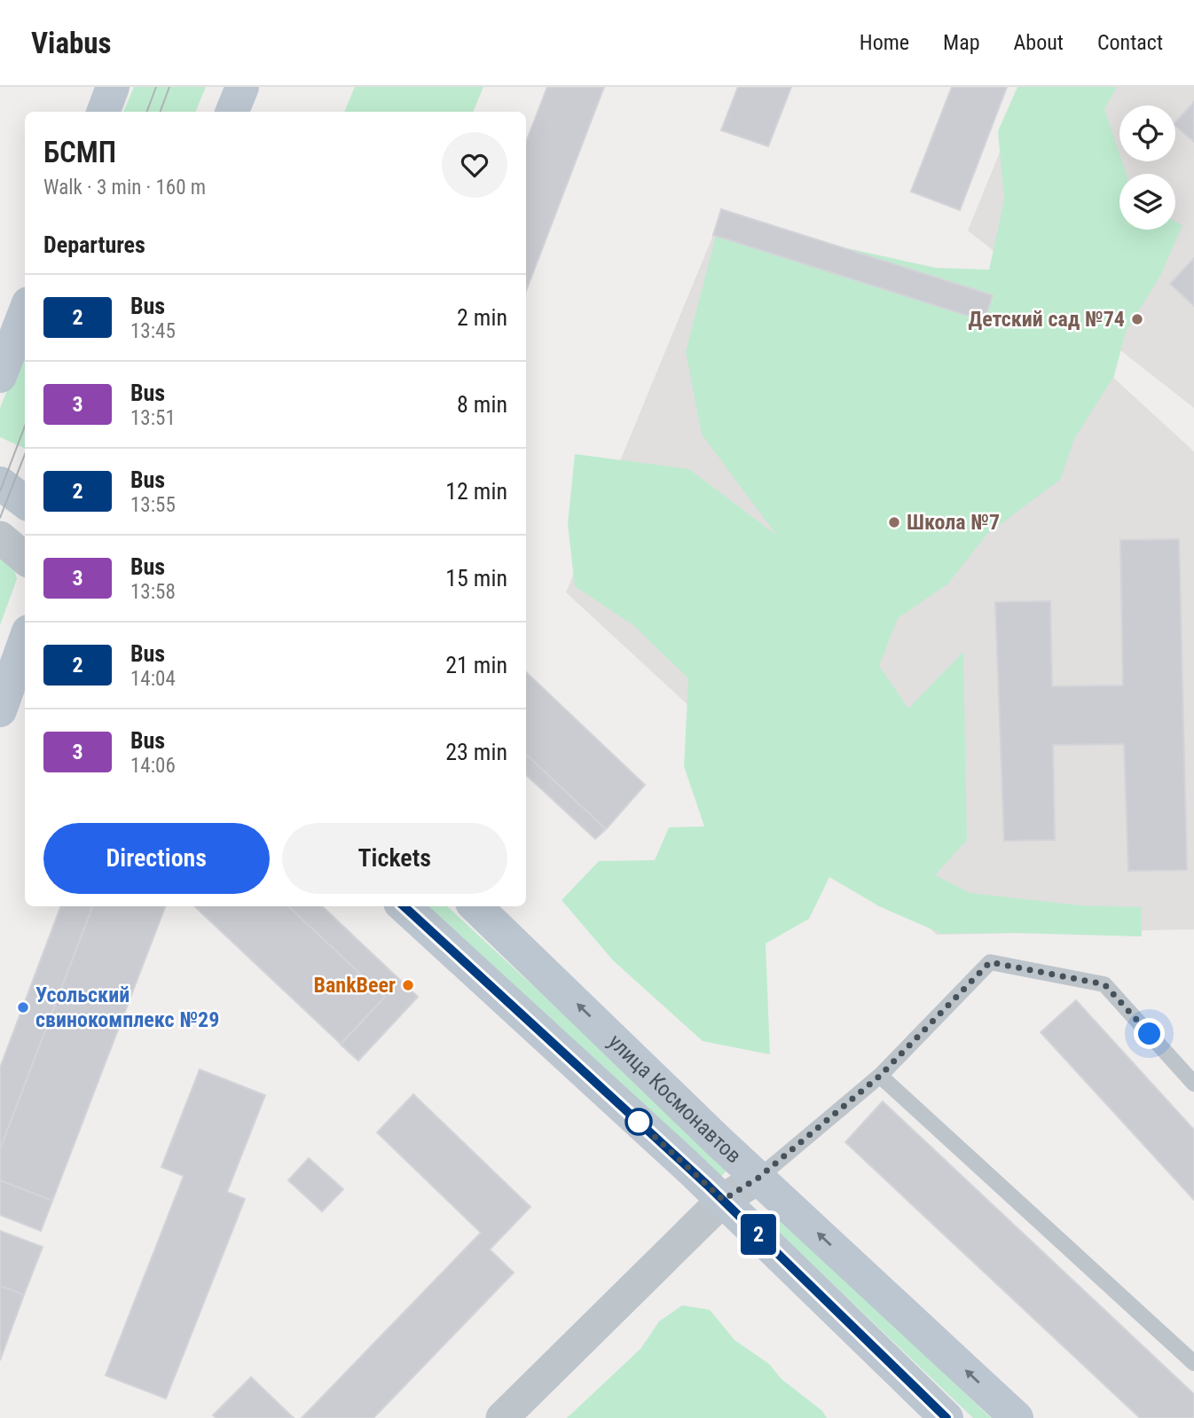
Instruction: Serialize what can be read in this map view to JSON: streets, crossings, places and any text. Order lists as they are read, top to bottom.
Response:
{
  "streets": {
    "street": ["улица Космонавтов"]
  },
  "places": [
    "Детский сад №74",
    "Школа №7",
    "BankBeer",
    "Усольский свинокомплекс №29"
  ],
  "lines": ["bus line 2"],
  "page": {
    "header": "Viabus",
    "nav": [
      "Home",
      "Map",
      "About",
      "Contact"
    ],
    "on_map": "2",
    "heading": [
      ["БСМП", "Walk · 3 min · 160 m"],
      "Departures"
    ],
    "list": [
      {
        "mark": "2",
        "name": "Bus",
        "note": "13:45",
        "value": "2 min"
      },
      {
        "mark": "3",
        "name": "Bus",
        "note": "13:51",
        "value": "8 min"
      },
      {
        "mark": "2",
        "name": "Bus",
        "note": "13:55",
        "value": "12 min"
      },
      {
        "mark": "3",
        "name": "Bus",
        "note": "13:58",
        "value": "15 min"
      },
      {
        "mark": "2",
        "name": "Bus",
        "note": "14:04",
        "value": "21 min"
      },
      {
        "mark": "3",
        "name": "Bus",
        "note": "14:06",
        "value": "23 min"
      }
    ],
    "buttons": ["Directions", "Tickets"]
  }
}
